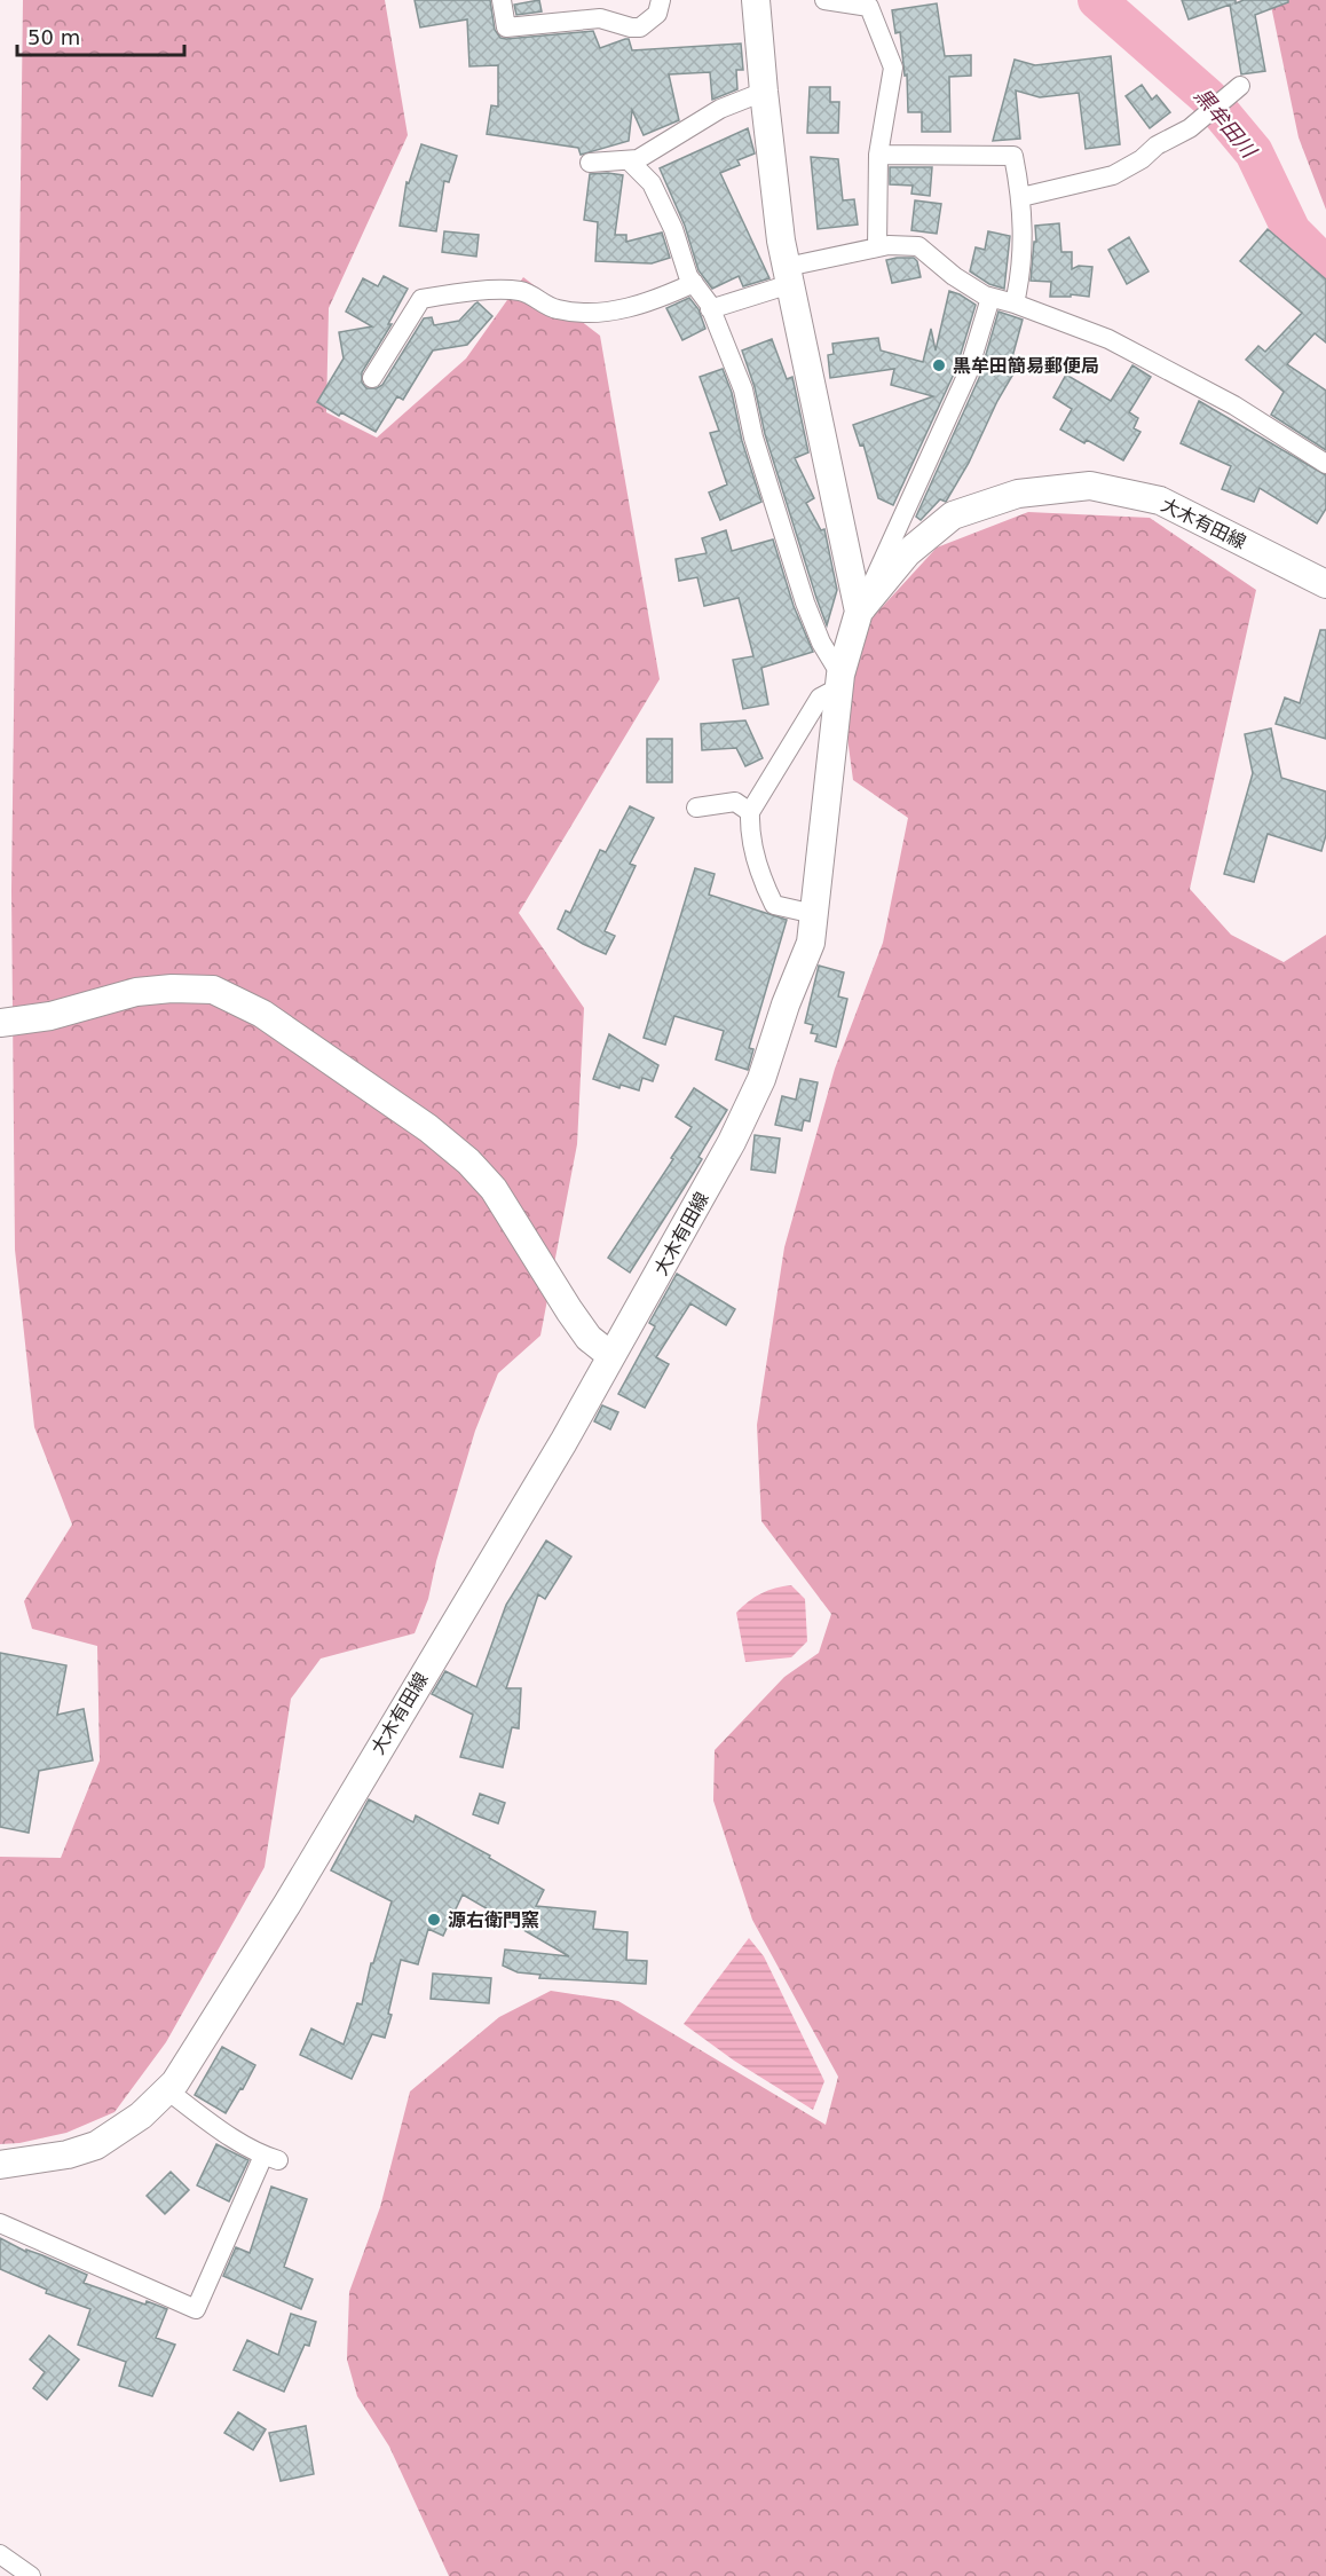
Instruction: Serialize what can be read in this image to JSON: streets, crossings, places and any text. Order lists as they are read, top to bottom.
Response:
{
  "streets": {
    "main road": ["大木有田線"]
  },
  "water": ["黒牟田川"],
  "places": ["黒牟田簡易郵便局", "源右衛門窯"],
  "scale_bar": "50 m"
}
